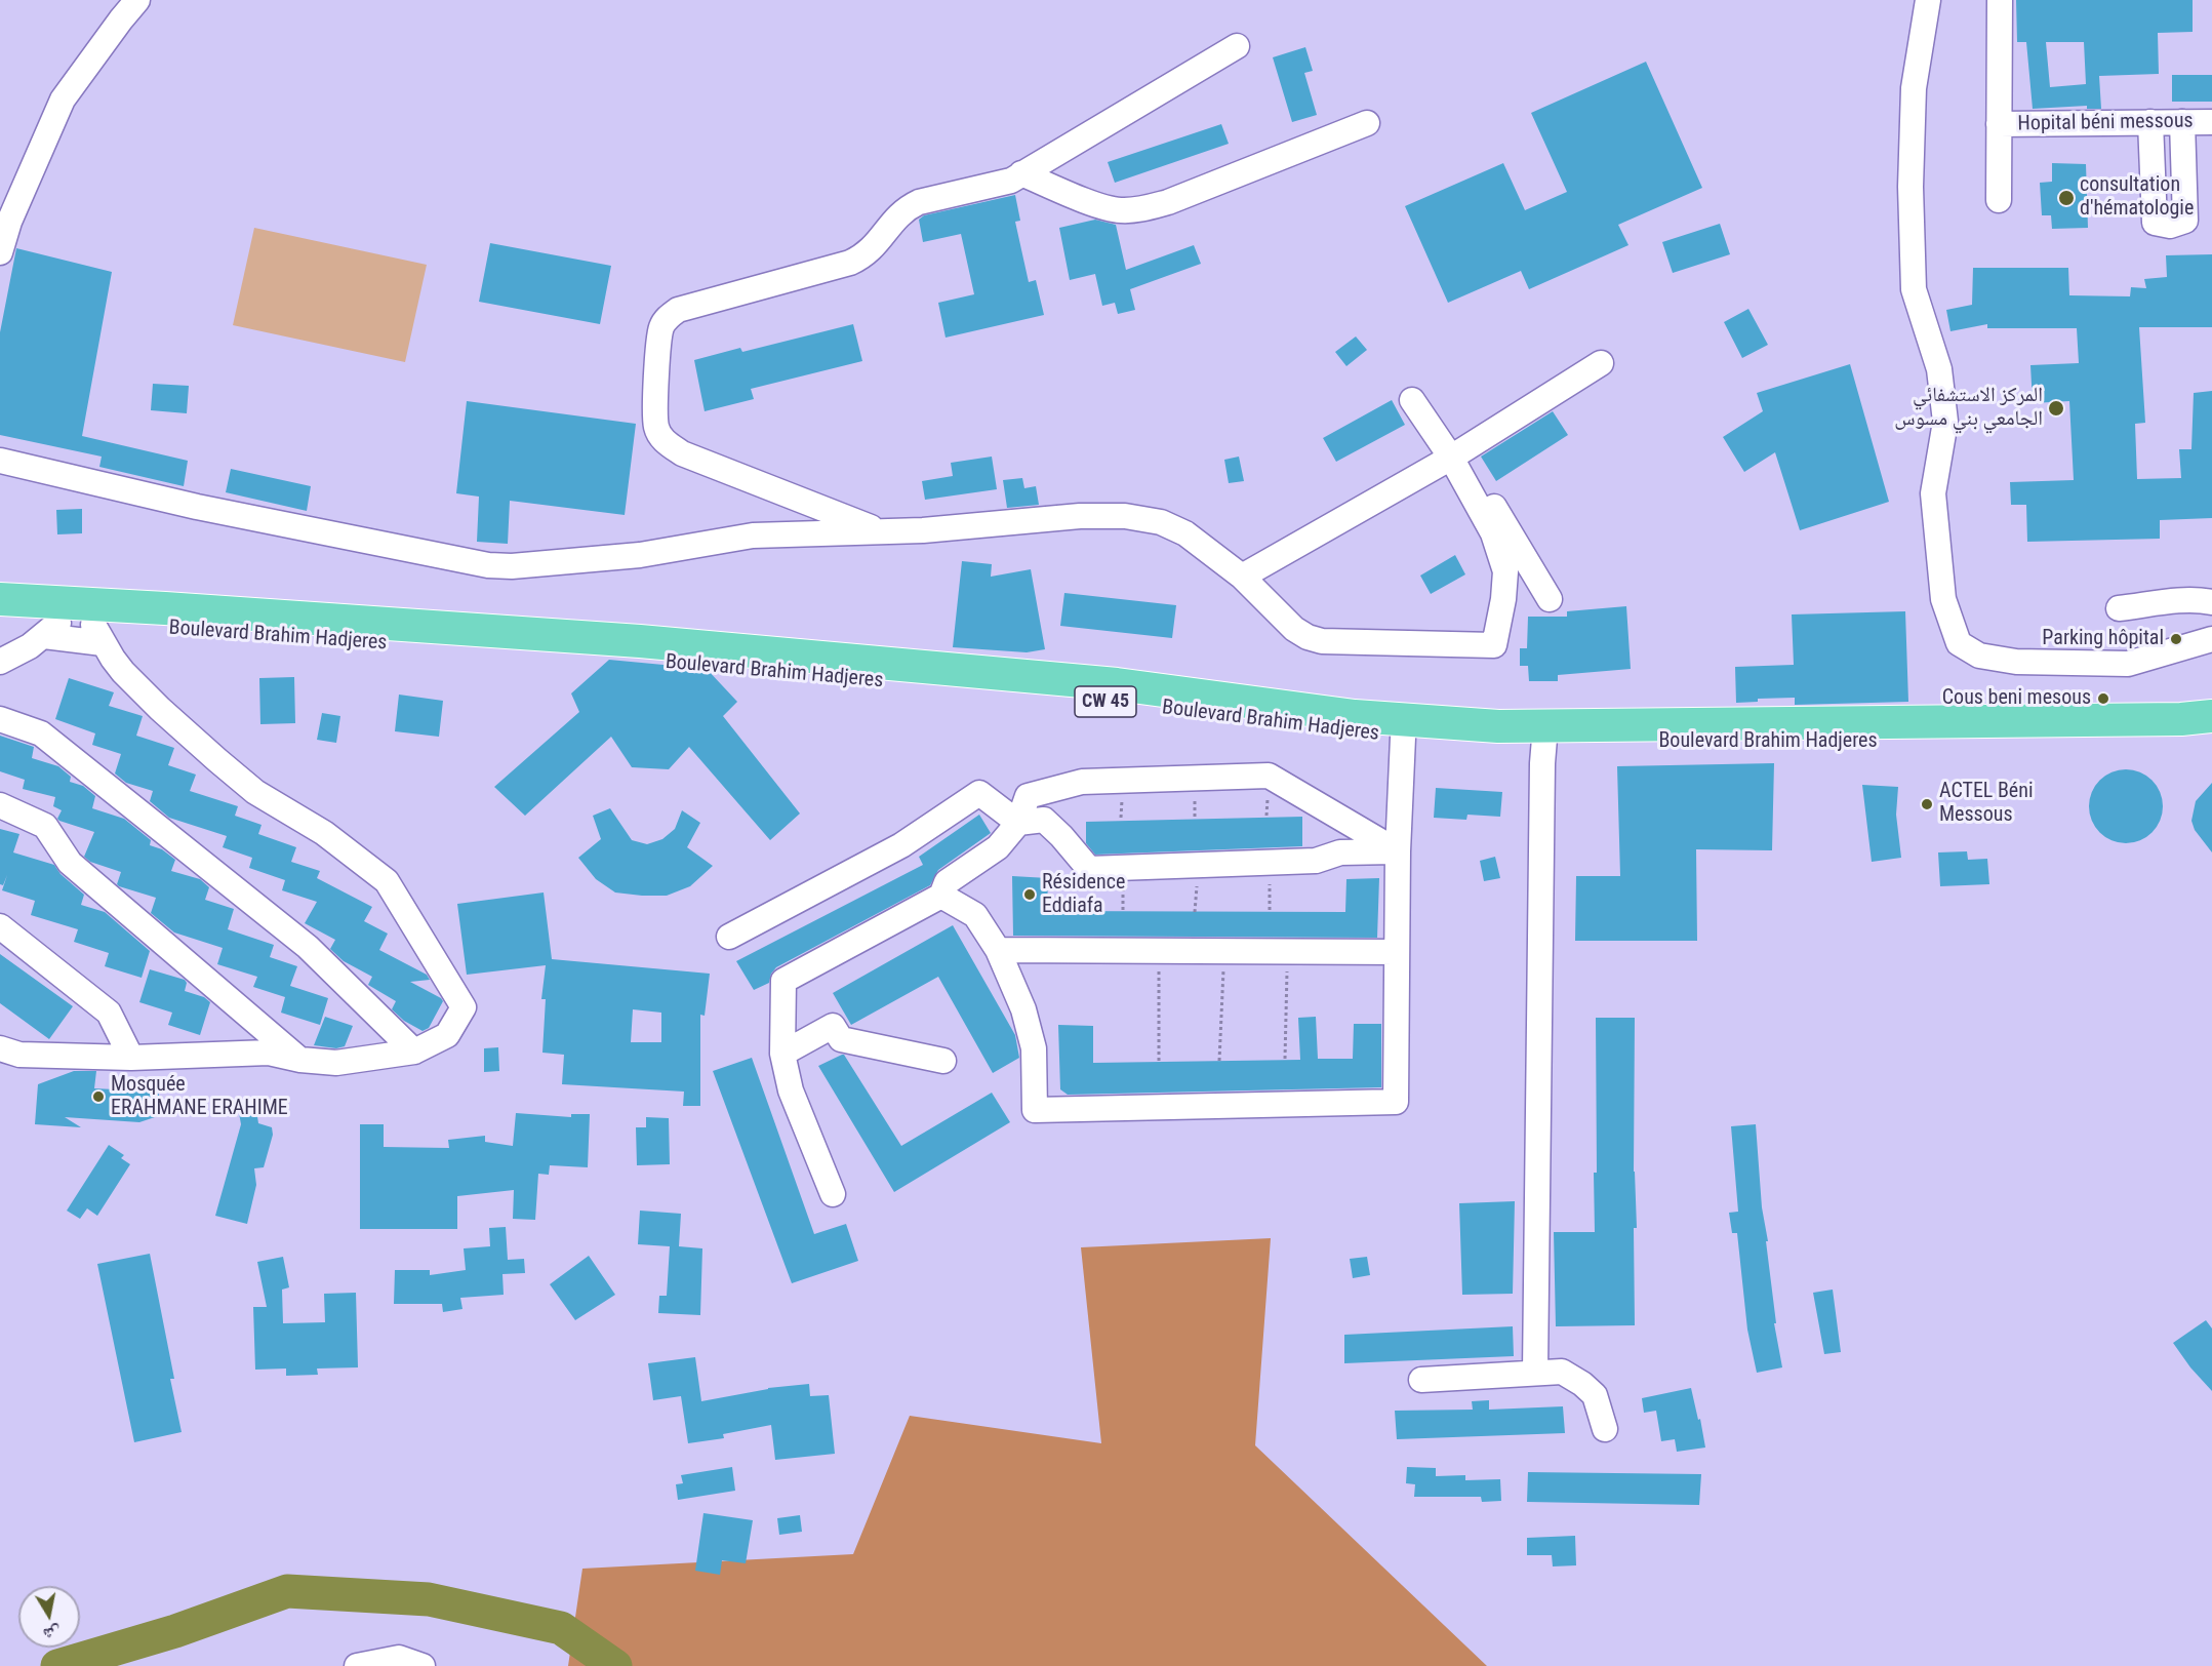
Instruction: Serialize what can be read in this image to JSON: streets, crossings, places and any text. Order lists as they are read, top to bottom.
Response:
{
  "streets": {
    "main road": ["Boulevard Brahim Hadjeres", "CW 45"],
    "street": ["Hopital béni messous"]
  },
  "places": [
    "consultation d'hématologie",
    "المركز الاستشفائي الجامعي بني مسوس",
    "Parking hôpital",
    "Cous beni mesous",
    "ACTEL Béni Messous",
    "Résidence Eddiafa",
    "Mosquée ERAHMANE ERAHIME"
  ],
  "north": "bottom"
}
